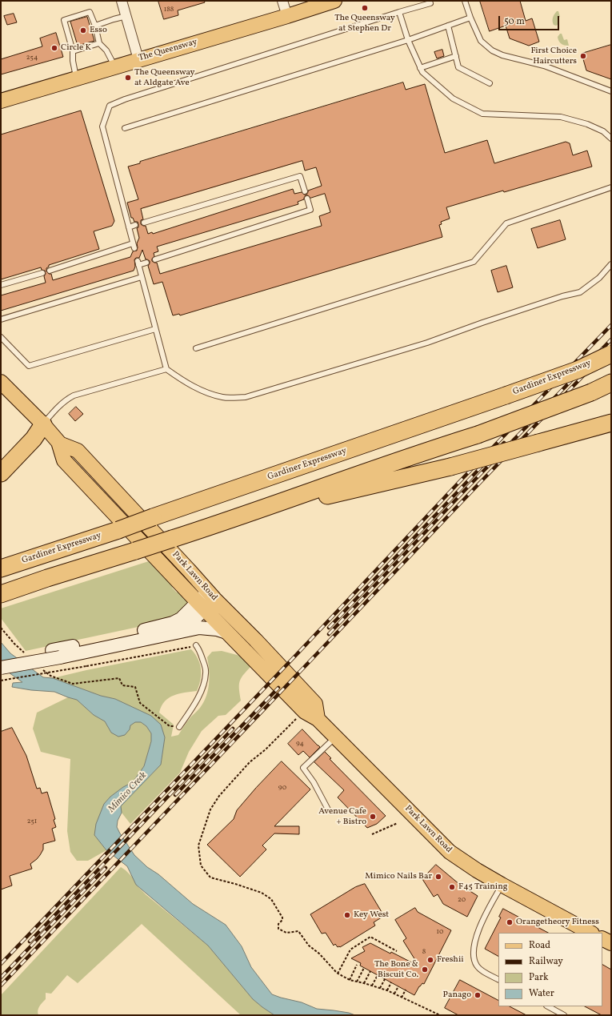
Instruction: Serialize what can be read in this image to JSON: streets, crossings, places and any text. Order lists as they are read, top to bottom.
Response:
{
  "streets": {
    "highway": ["Gardiner Expressway"],
    "main road": ["The Queensway", "Park Lawn Road"]
  },
  "water": ["Mimico Creek"],
  "places": [
    "The Queensway at Stephen Dr",
    "Esso",
    "Circle K",
    "First Choice Haircutters",
    "The Queensway at Aldgate Ave",
    "Avenue Cafe + Bistro",
    "Mimico Nails Bar",
    "F45 Training",
    "Key West",
    "Orangetheory Fitness",
    "Freshii",
    "The Bone & Biscuit Co.",
    "Panago"
  ],
  "house_numbers": [
    "188",
    "254",
    "94",
    "90",
    "251",
    "20",
    "10",
    "8"
  ],
  "legend": [
    "Road",
    "Railway",
    "Park",
    "Water"
  ],
  "scale_bar": "50 m"
}
